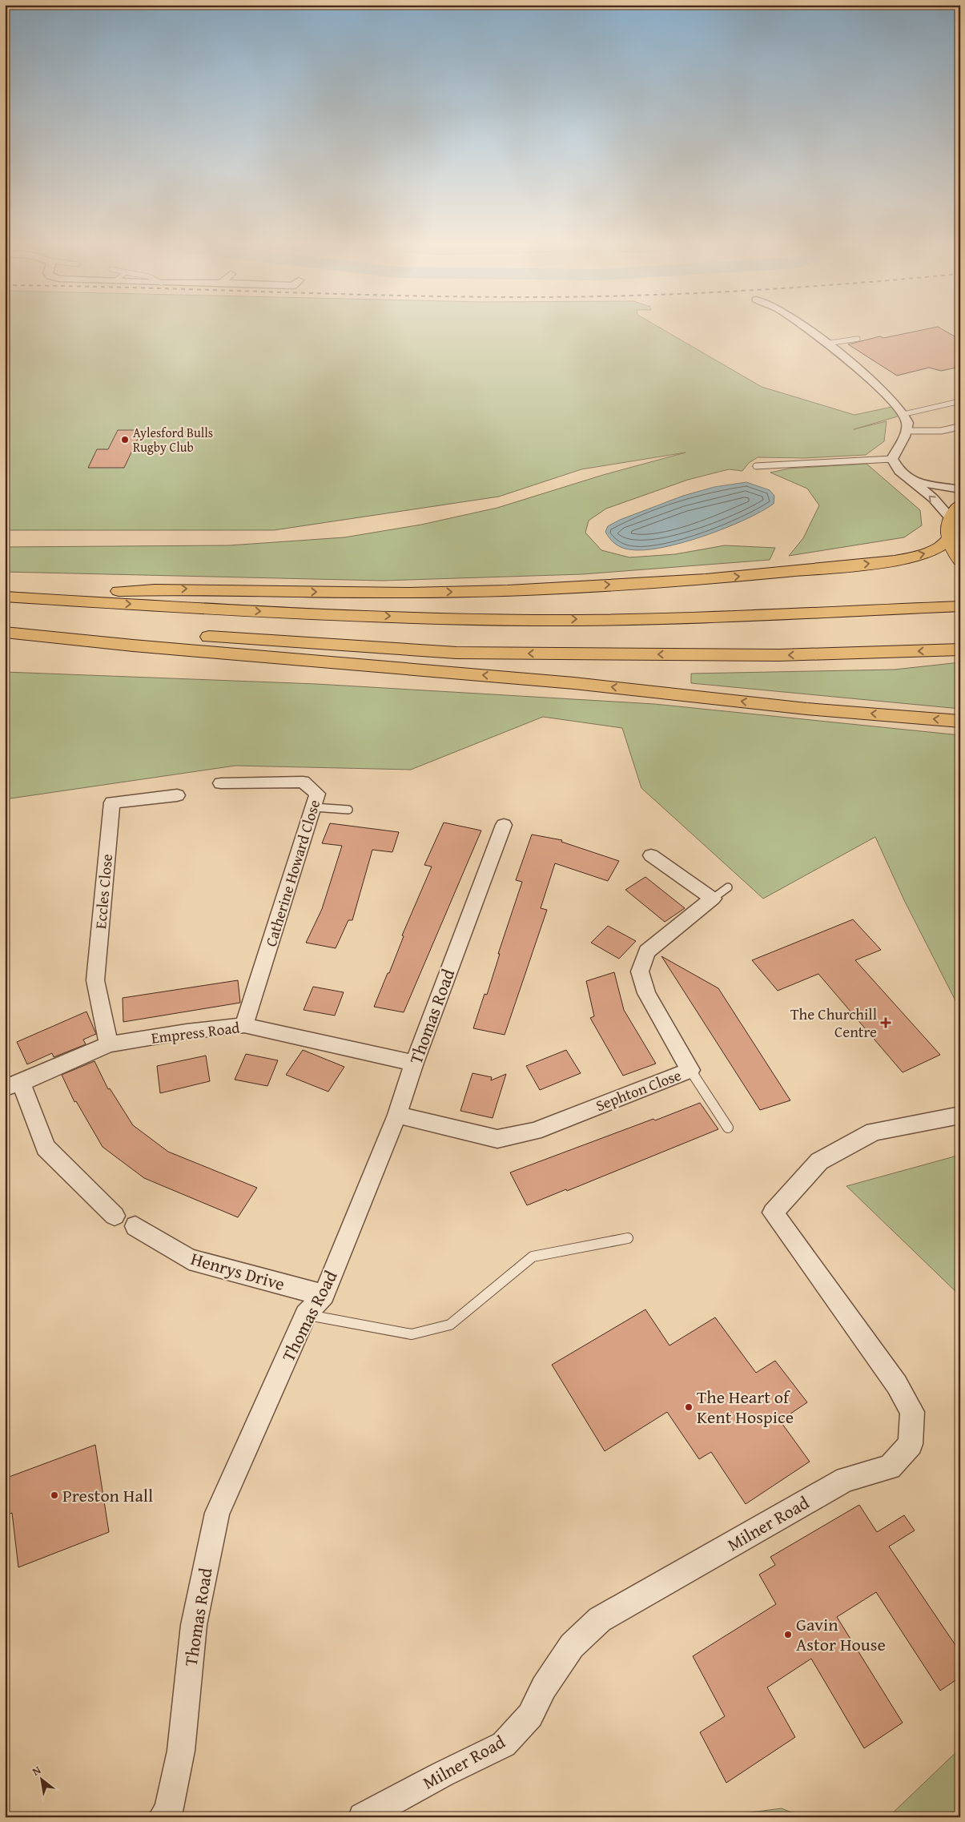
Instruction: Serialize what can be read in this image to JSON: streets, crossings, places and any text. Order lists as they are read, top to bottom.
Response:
{
  "streets": {
    "street": [
      "Catherine Howard Close",
      "Eccles Close",
      "Thomas Road",
      "Empress Road",
      "Sephton Close",
      "Henrys Drive",
      "Milner Road"
    ]
  },
  "crossings": [
    ["Catherine Howard Close", "Empress Road"],
    ["Eccles Close", "Empress Road"],
    ["Thomas Road", "Empress Road"],
    ["Thomas Road", "Sephton Close"],
    ["Thomas Road", "Henrys Drive"]
  ],
  "places": {
    "other": [
      "Aylesford Bulls Rugby Club",
      "The Heart of Kent Hospice",
      "Preston Hall",
      "Gavin Astor House"
    ],
    "health": ["The Churchill Centre"]
  },
  "north": "top left"
}
